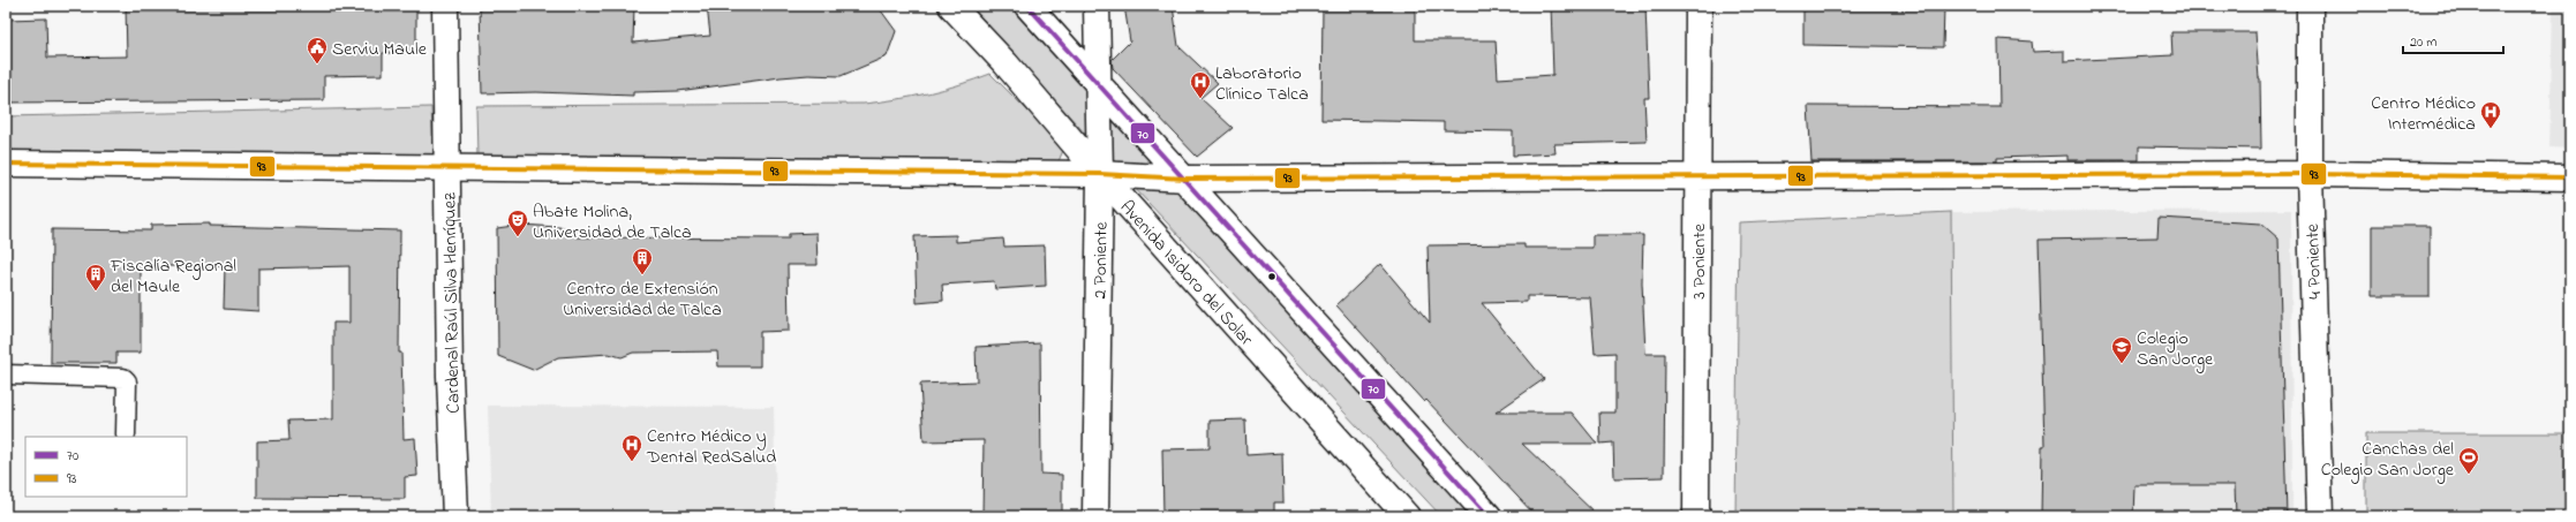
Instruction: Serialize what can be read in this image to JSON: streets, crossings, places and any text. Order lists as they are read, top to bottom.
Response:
{
  "streets": {
    "street": [
      "2 Poniente",
      "3 Poniente",
      "4 Poniente",
      "Avenida Isidoro del Solar",
      "Cardenal Raúl Silva Henríquez"
    ]
  },
  "crossings": [
    ["2 Poniente", "Avenida Isidoro del Solar"]
  ],
  "places": {
    "public building": ["Serviu Maule"],
    "hospital": ["Laboratorio Clínico Talca", "Centro Médico Intermédica", "Centro Médico y Dental RedSalud"],
    "theatre": ["Abate Molina, Universidad de Talca"],
    "building": ["Centro de Extensión Universidad de Talca", "Fiscalía Regional del Maule"],
    "school or university": ["Colegio San Jorge"],
    "sports": ["Canchas del Colegio San Jorge"]
  },
  "lines": ["transit line 70", "transit line 93"],
  "legend": ["70", "93"],
  "scale_bar": "20 m"
}
